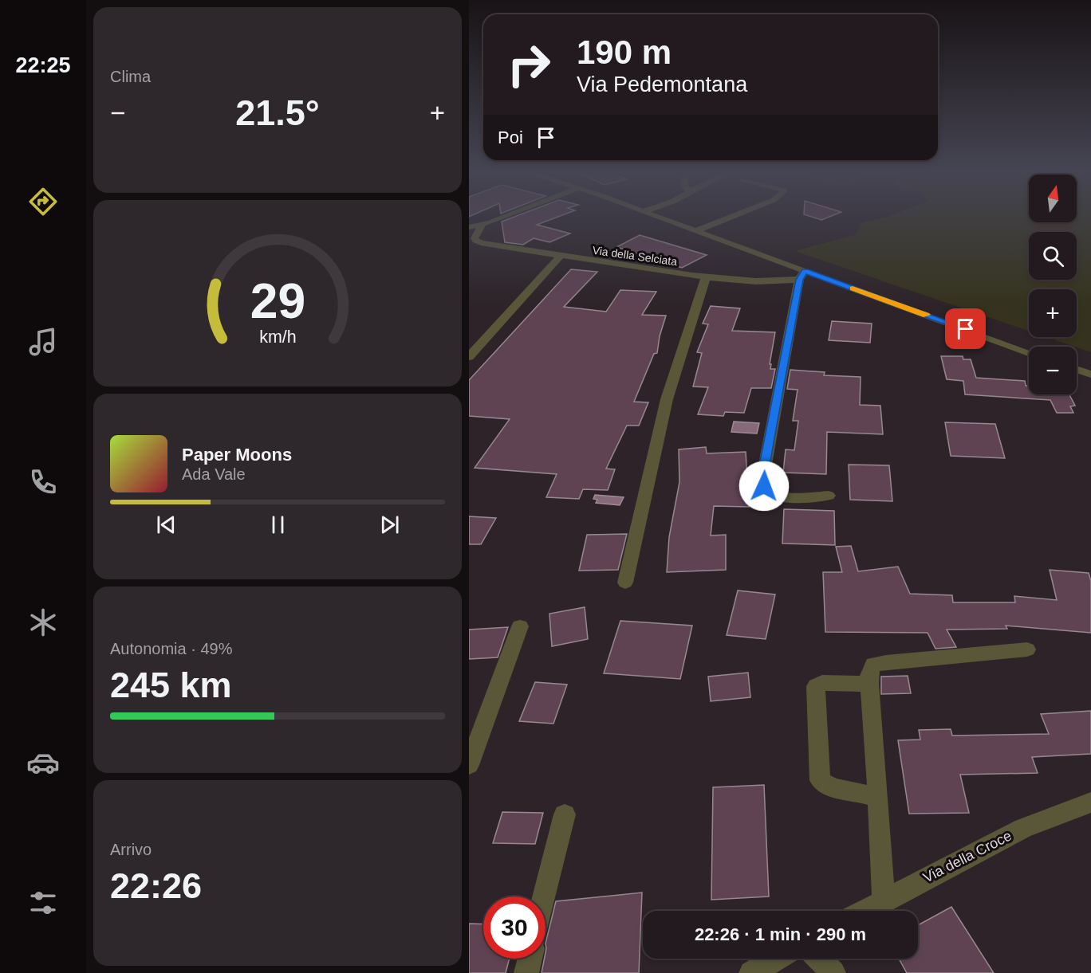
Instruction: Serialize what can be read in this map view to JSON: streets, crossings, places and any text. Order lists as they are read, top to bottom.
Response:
{
  "streets": {
    "street": ["Via della Selciata", "Via della Croce"]
  },
  "north": "top",
  "page": {
    "tabs": "22:25",
    "tile": [
      "Clima",
      ["Autonomia · 49%", "245 km"],
      ["Arrivo", "22:26"]
    ],
    "turn": ["190 m", "Via Pedemontana"],
    "heat": ["−", "21.5°", "+"],
    "then": "Poi",
    "map_buttons": ["+", "−"],
    "song": ["Paper Moons", "Ada Vale"],
    "limit": "30",
    "trip": "22:26 · 1 min · 290 m",
    "gauge": ["29", "km/h"]
  }
}
